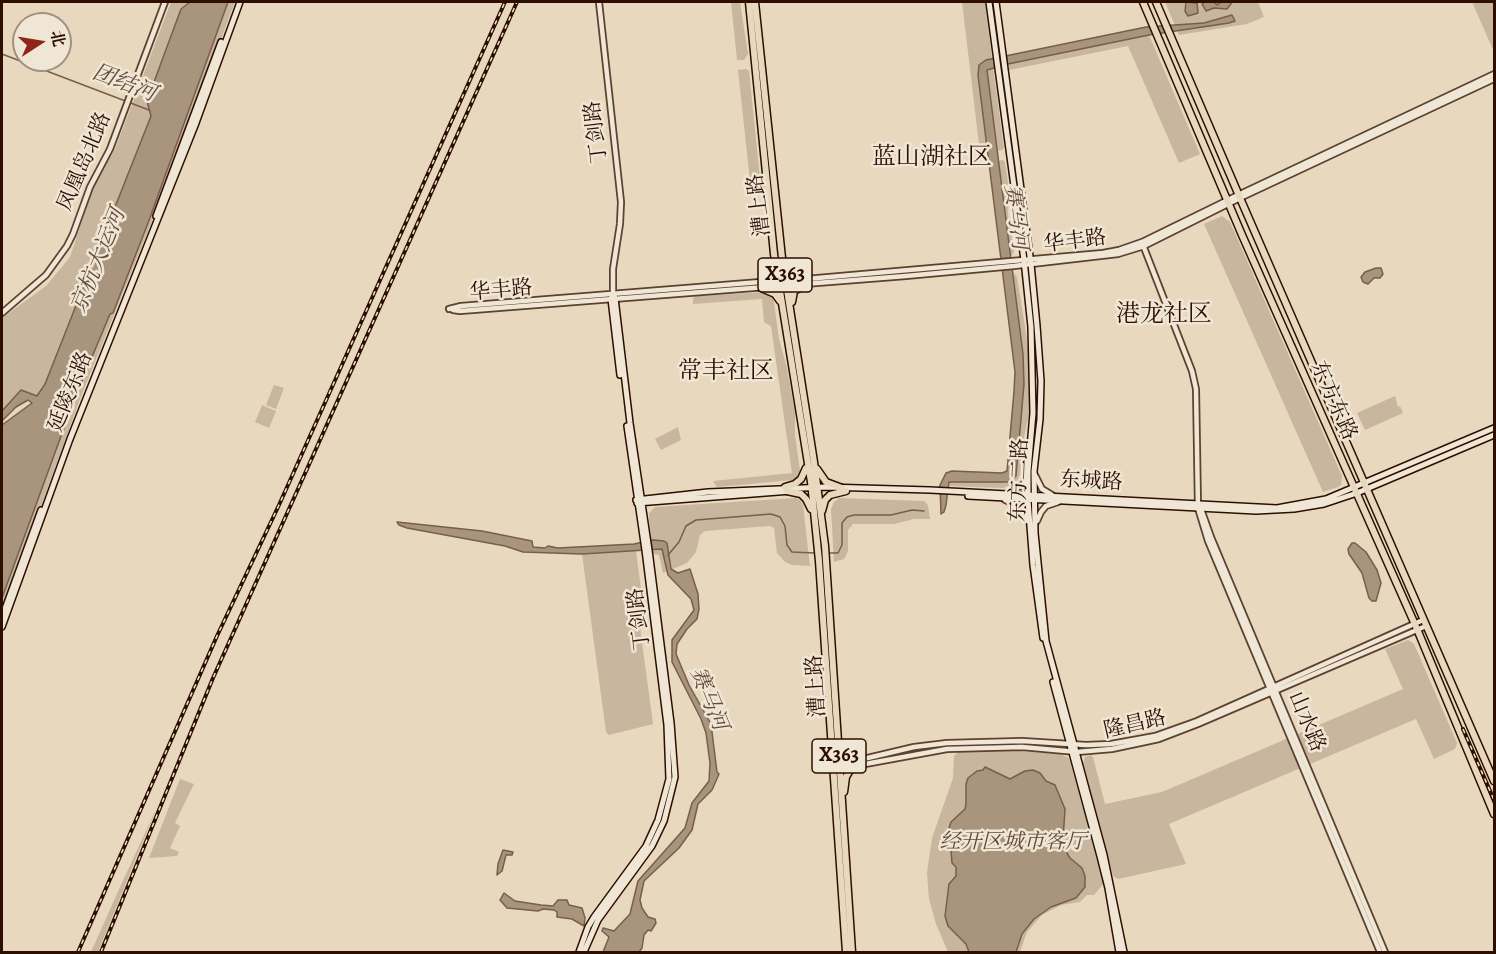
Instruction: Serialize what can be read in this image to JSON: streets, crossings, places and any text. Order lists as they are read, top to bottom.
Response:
{
  "streets": {
    "main road": [
      "丁剑路",
      "漕上路",
      "X363",
      "延陵东路",
      "东方东路",
      "东方二路",
      "东城路"
    ],
    "street": [
      "凤凰岛北路",
      "华丰路",
      "山水路",
      "隆昌路"
    ]
  },
  "crossings": [
    ["丁剑路", "华丰路"],
    ["丁剑路", "东城路"],
    ["漕上路", "华丰路"],
    ["漕上路", "X363"],
    ["漕上路", "东城路"],
    ["漕上路", "隆昌路"],
    ["华丰路", "东方东路"],
    ["华丰路", "东方二路"],
    ["华丰路", "山水路"],
    ["东方东路", "东城路"],
    ["东方东路", "隆昌路"],
    ["东方二路", "东城路"],
    ["东方二路", "隆昌路"],
    ["东城路", "山水路"],
    ["山水路", "隆昌路"]
  ],
  "districts": ["蓝山湖社区", "港龙社区", "常丰社区"],
  "water": ["团结河", "赛马河", "京杭大运河"],
  "parks": ["经开区城市客厅"],
  "north": "right"
}
